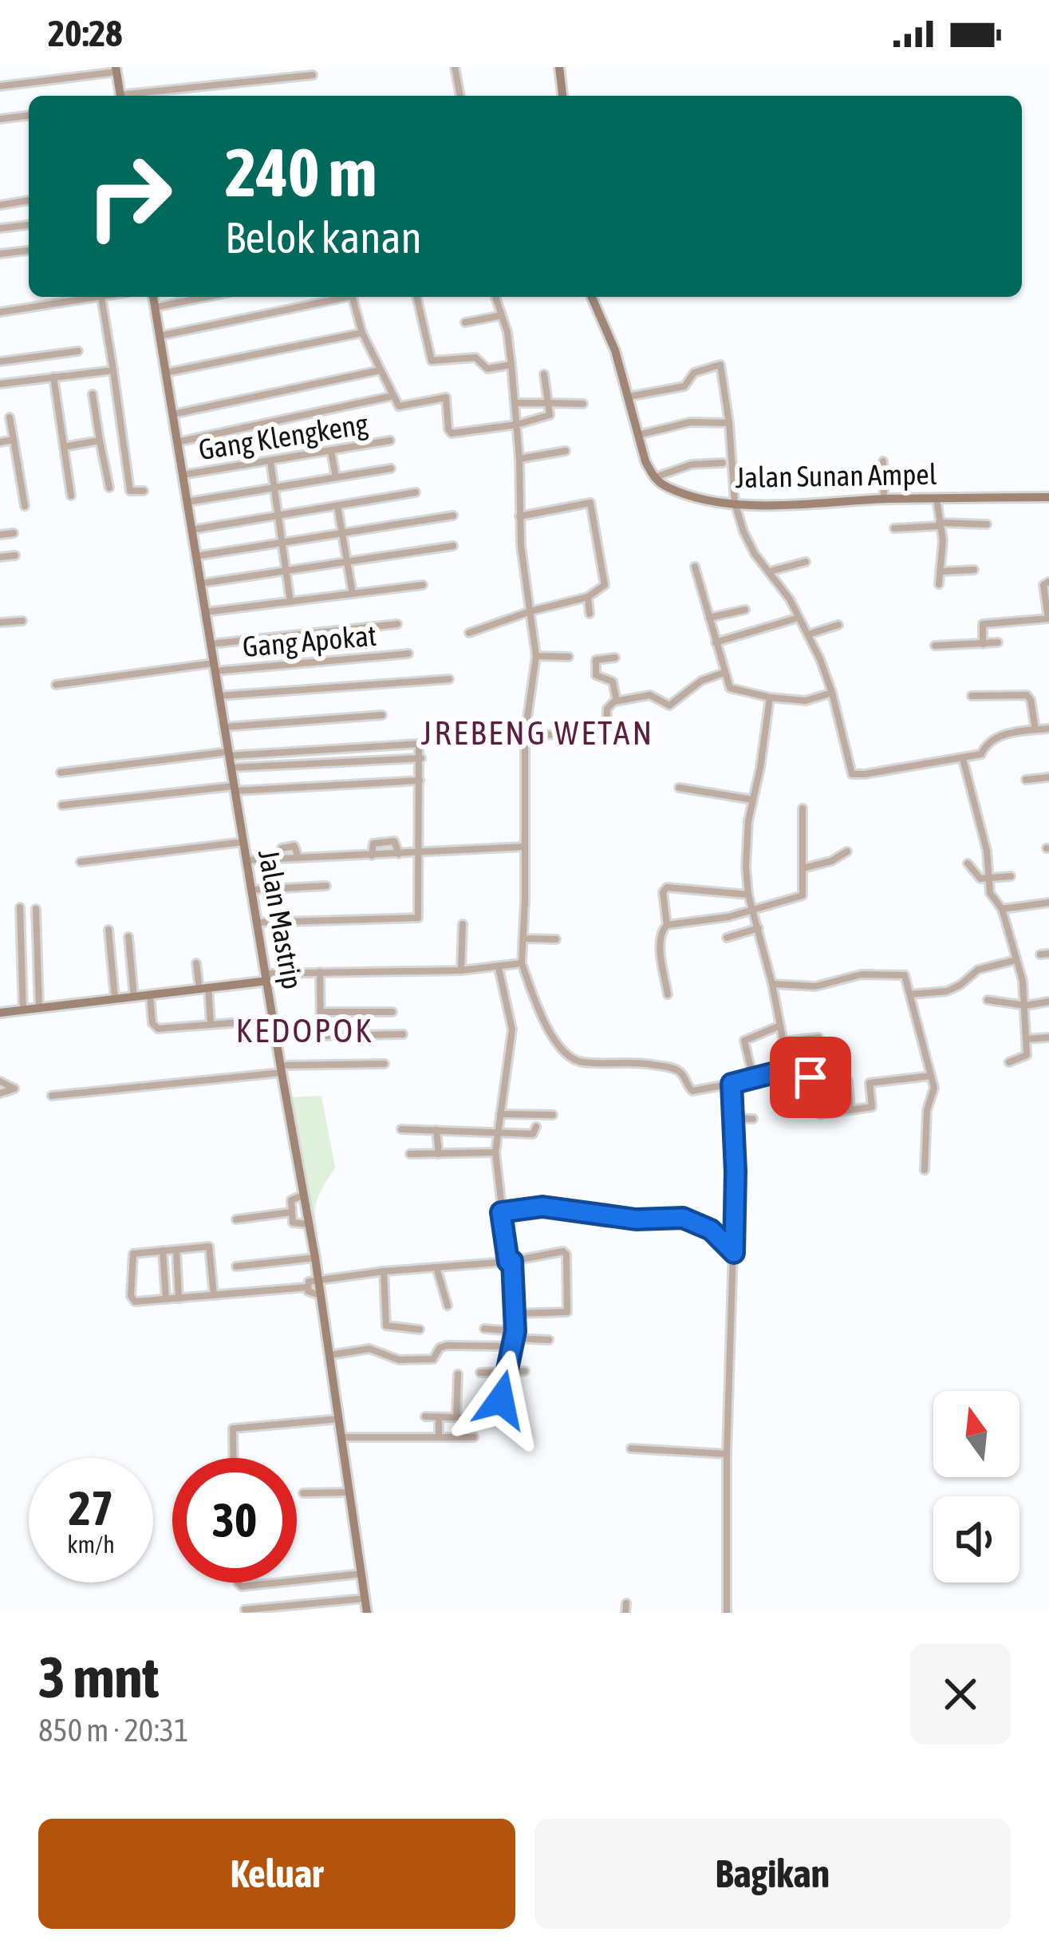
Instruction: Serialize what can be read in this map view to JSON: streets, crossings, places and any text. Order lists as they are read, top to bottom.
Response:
{
  "streets": {
    "main road": ["Jalan Sunan Ampel", "Jalan Mastrip"],
    "street": ["Gang Klengkeng", "Gang Apokat"]
  },
  "crossings": [
    ["Gang Klengkeng", "Jalan Mastrip"],
    ["Gang Apokat", "Jalan Mastrip"]
  ],
  "districts": ["JREBENG WETAN", "KEDOPOK"],
  "north": "top",
  "page": {
    "status": "20:28",
    "turn": ["240 m", "Belok kanan"],
    "speed": "27 km/h",
    "limit": "30",
    "heading": ["3 mnt", "850 m · 20:31"],
    "buttons": ["Keluar", "Bagikan"]
  }
}
